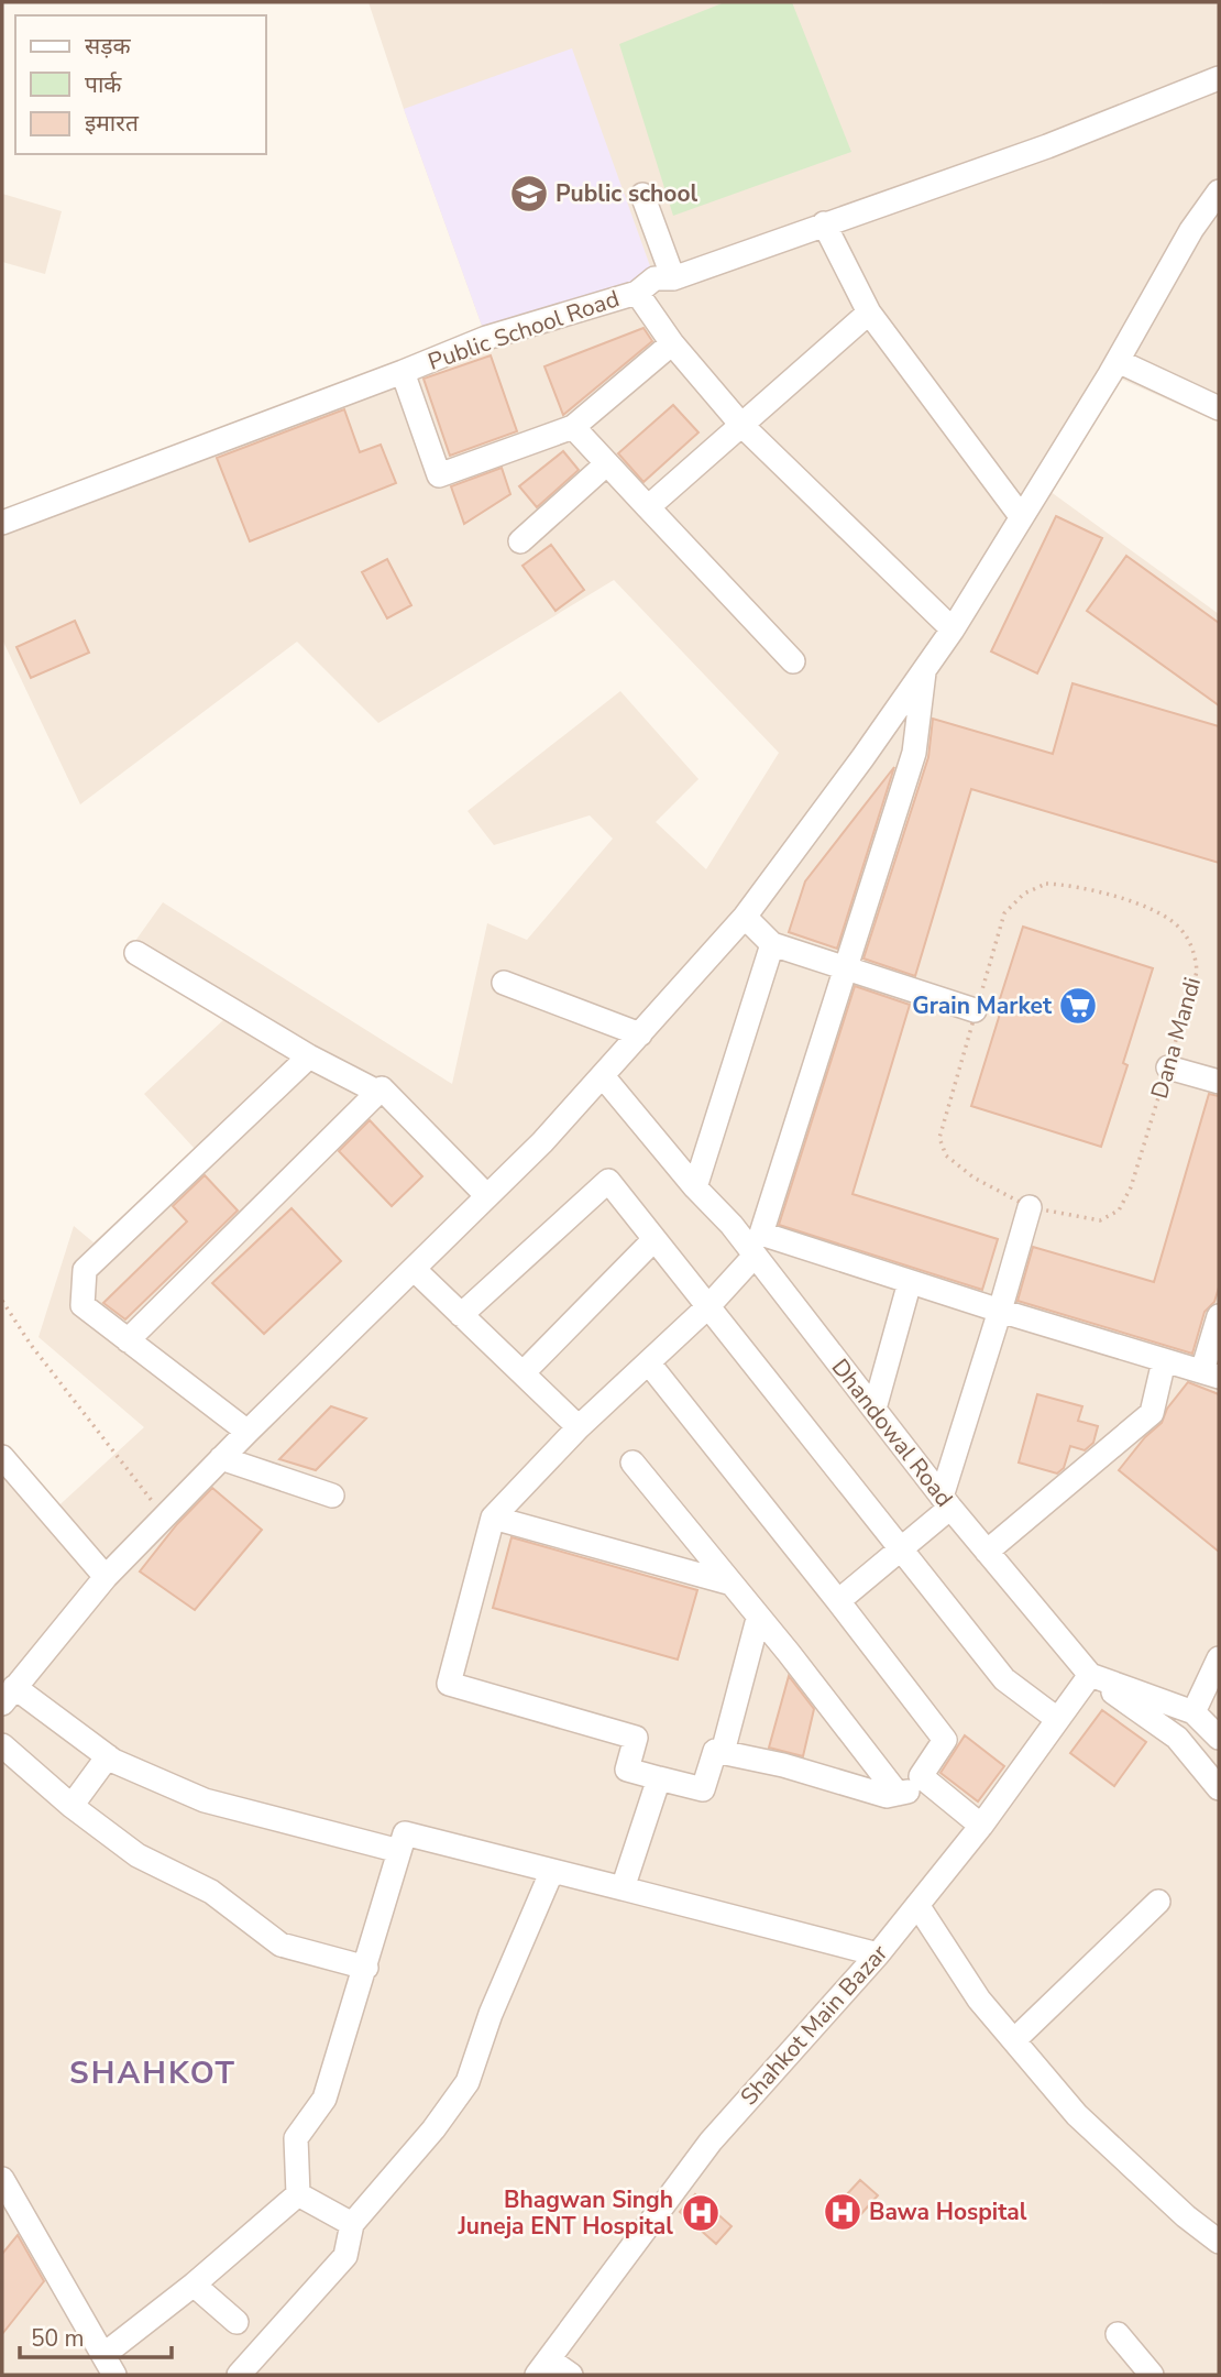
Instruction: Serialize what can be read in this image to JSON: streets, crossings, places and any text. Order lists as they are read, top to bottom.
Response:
{
  "streets": {
    "street": ["Public School Road", "Dhandowal Road", "Shahkot Main Bazar"],
    "path": ["Dana Mandi"]
  },
  "crossings": [
    ["Dhandowal Road", "Shahkot Main Bazar"]
  ],
  "districts": ["SHAHKOT"],
  "places": {
    "school or university": ["Public school"],
    "supermarket": ["Grain Market"],
    "hospital": ["Bawa Hospital", "Bhagwan Singh Juneja ENT Hospital"]
  },
  "legend": ["सड़क", "पार्क", "इमारत"],
  "scale_bar": "50 m"
}
